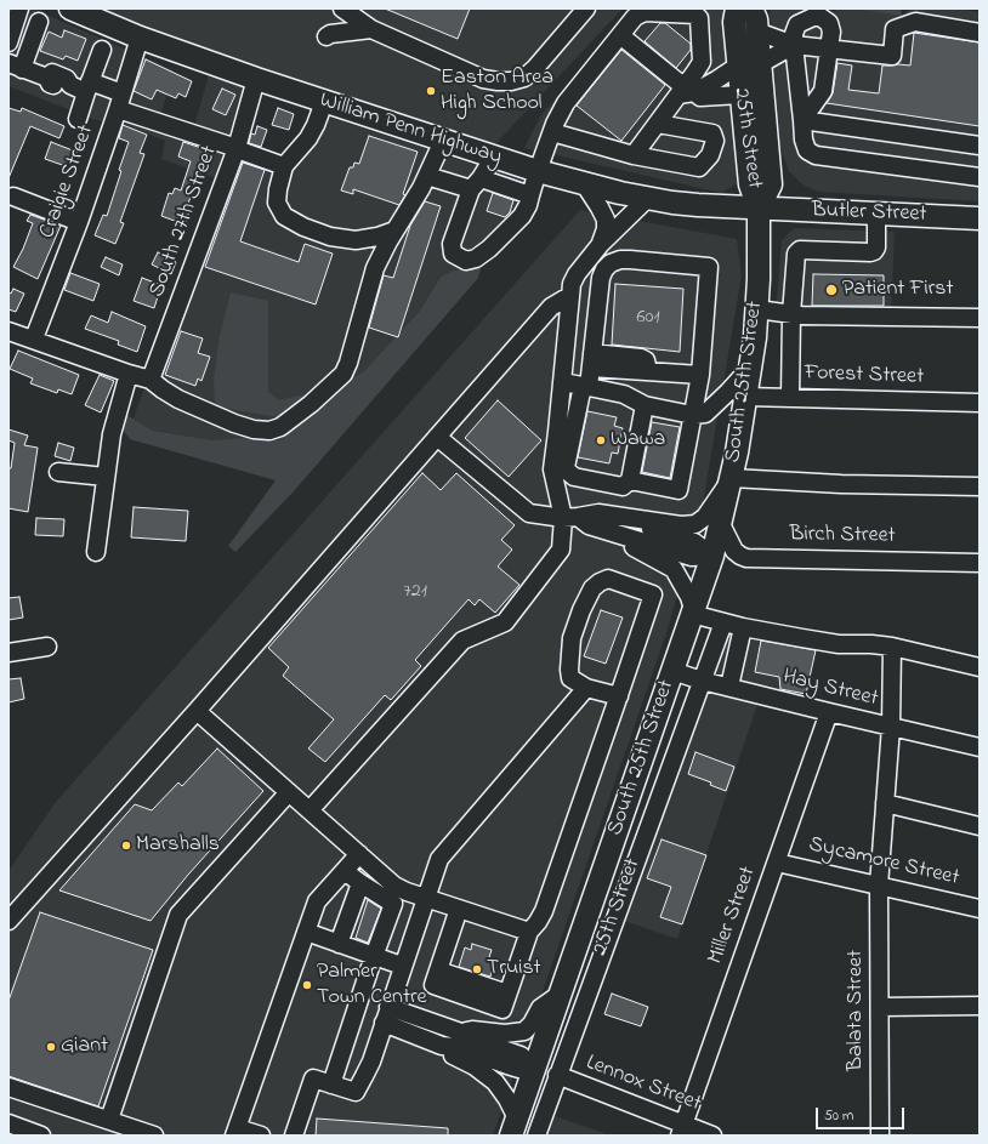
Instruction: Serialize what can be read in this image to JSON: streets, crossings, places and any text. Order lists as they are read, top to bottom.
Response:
{
  "streets": {
    "main road": [
      "William Penn Highway",
      "25th Street",
      "Butler Street",
      "South 25th Street"
    ],
    "street": [
      "Craigie Street",
      "South 27th Street",
      "Forest Street",
      "Birch Street",
      "Hay Street",
      "Sycamore Street",
      "Miller Street",
      "Balata Street",
      "Lennox Street"
    ]
  },
  "crossings": [
    ["William Penn Highway", "25th Street"],
    ["William Penn Highway", "Craigie Street"],
    ["William Penn Highway", "Butler Street"],
    ["William Penn Highway", "South 27th Street"],
    ["William Penn Highway", "South 25th Street"],
    ["25th Street", "Butler Street"],
    ["25th Street", "South 25th Street"],
    ["25th Street", "Hay Street"],
    ["25th Street", "Lennox Street"],
    ["Butler Street", "South 25th Street"],
    ["Forest Street", "South 25th Street"],
    ["South 25th Street", "Birch Street"],
    ["South 25th Street", "Hay Street"],
    ["Hay Street", "Miller Street"],
    ["Hay Street", "Balata Street"],
    ["Sycamore Street", "Miller Street"],
    ["Sycamore Street", "Balata Street"],
    ["Miller Street", "Lennox Street"]
  ],
  "places": [
    "Easton Area High School",
    "Patient First",
    "Wawa",
    "Marshalls",
    "Truist",
    "Palmer Town Centre",
    "Giant"
  ],
  "house_numbers": ["601", "721"],
  "scale_bar": "50 m"
}
